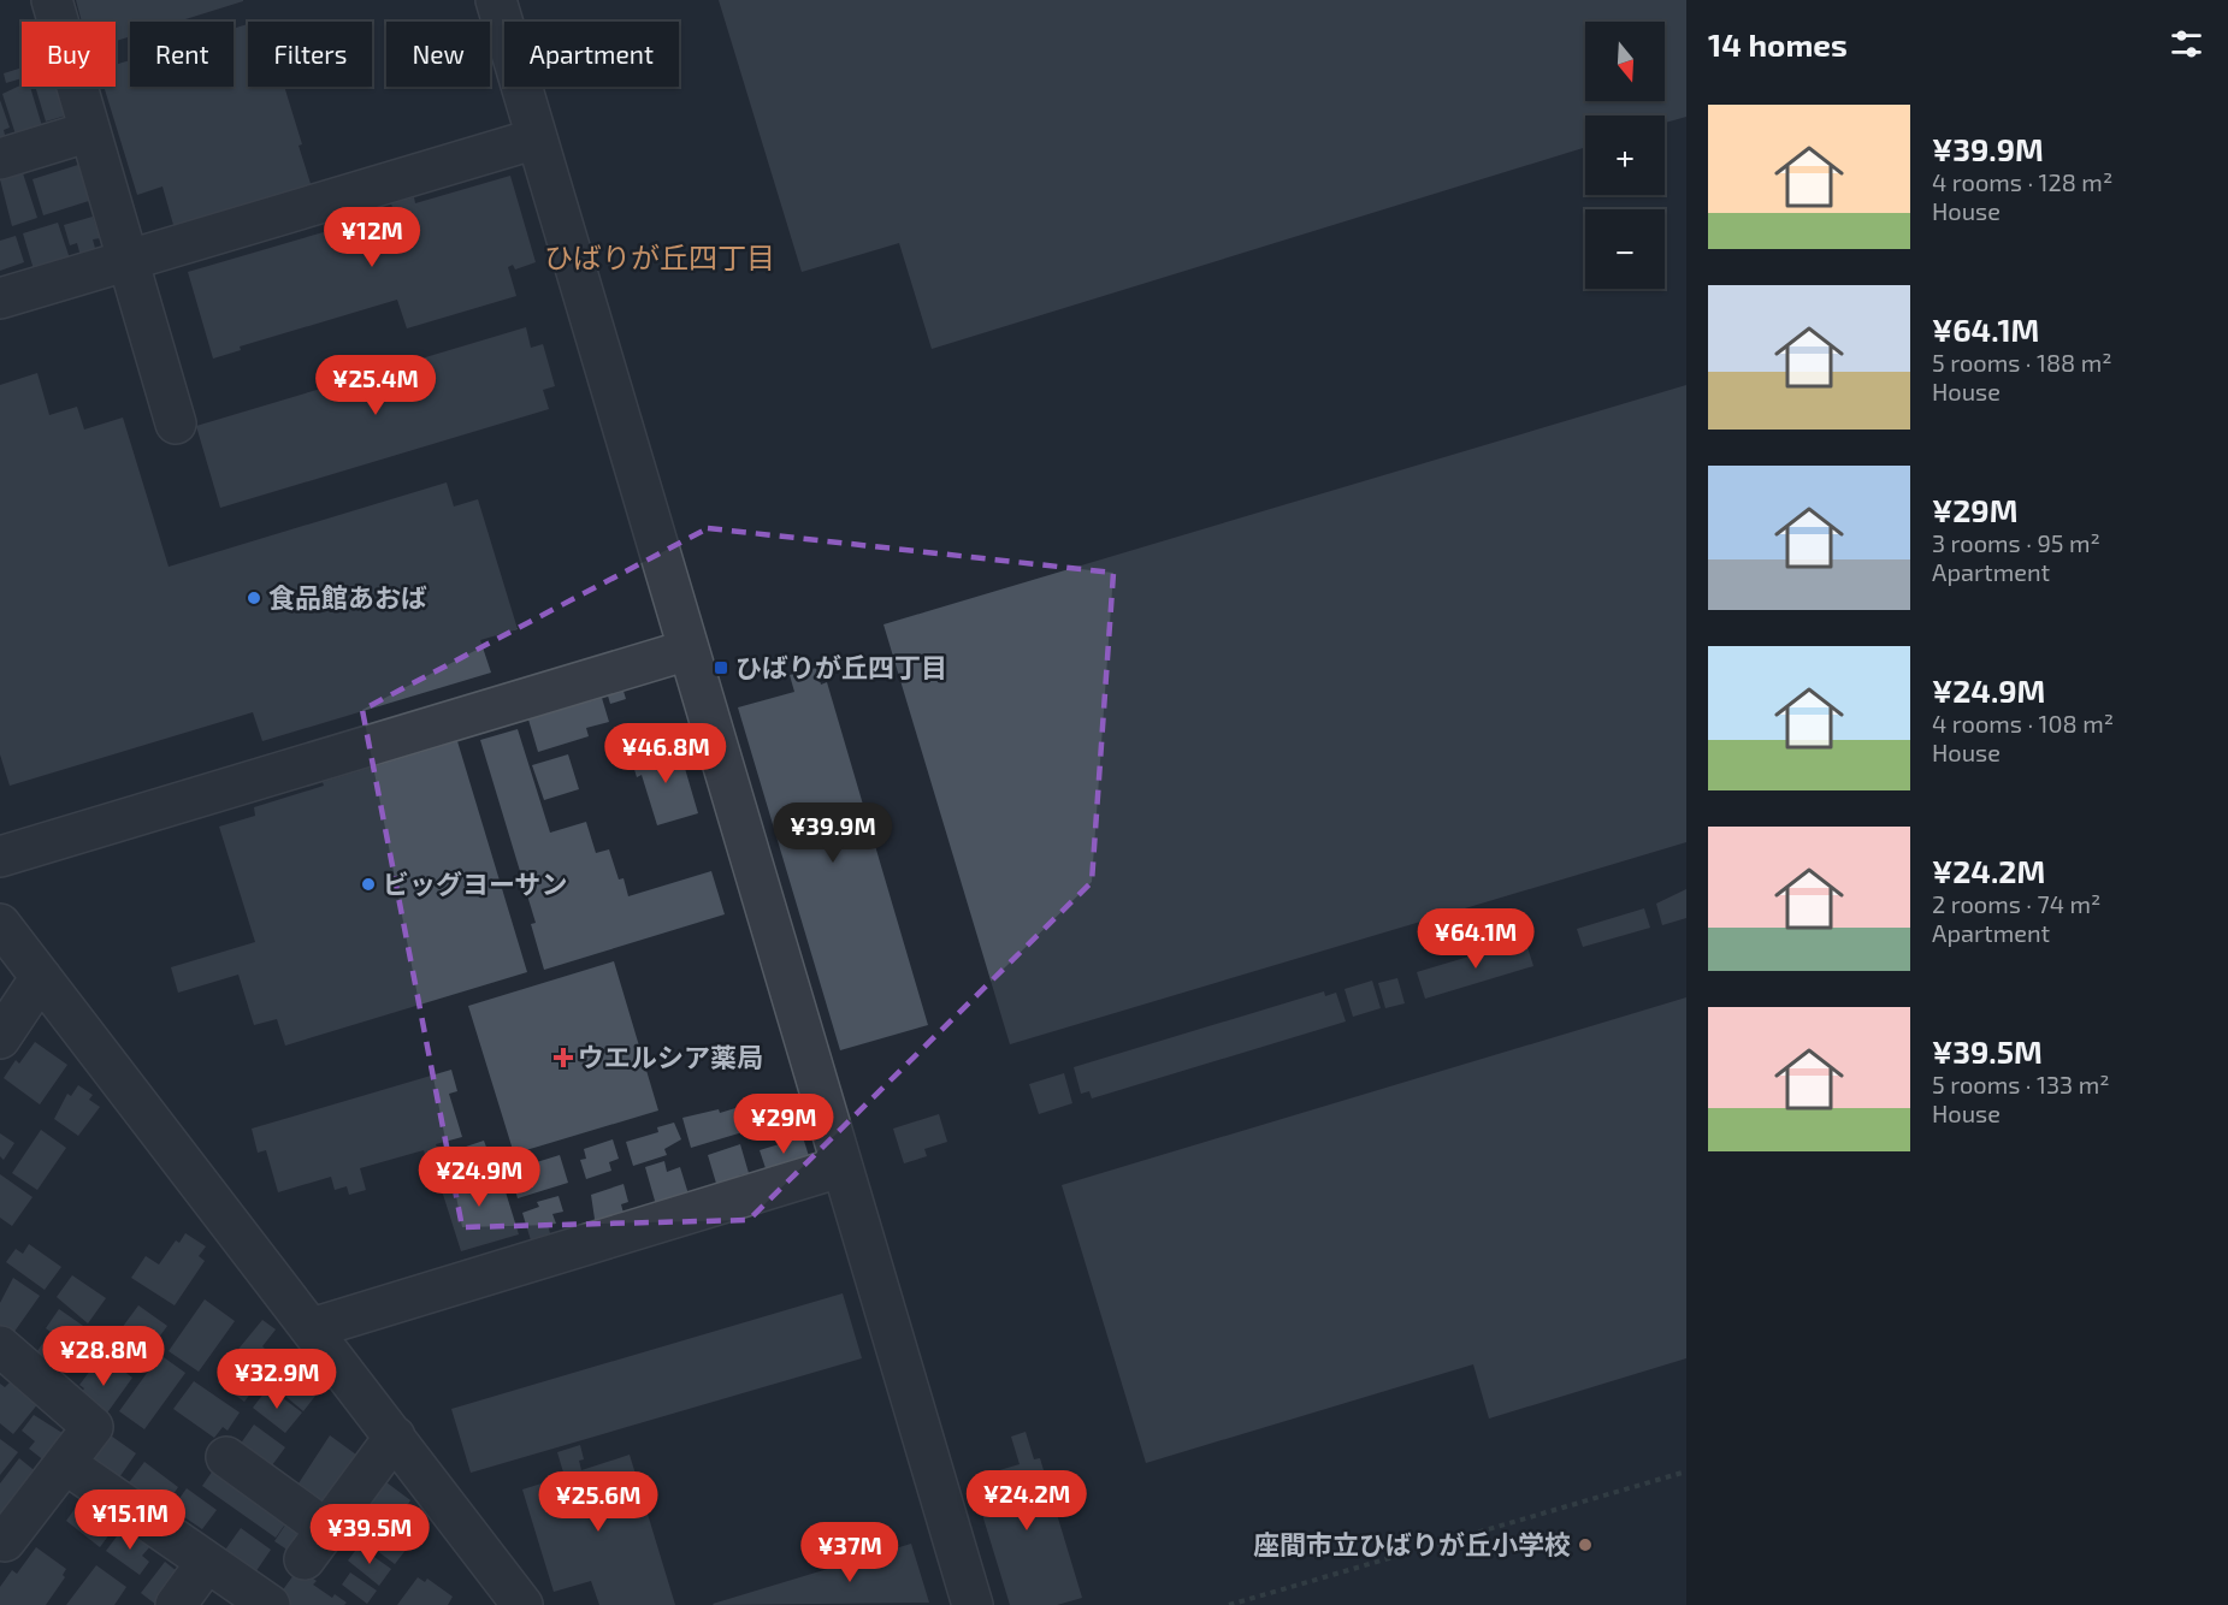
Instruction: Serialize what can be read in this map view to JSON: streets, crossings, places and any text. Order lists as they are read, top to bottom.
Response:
{
  "districts": ["ひばりが丘四丁目"],
  "places": {
    "other": ["食品館あおば", "ビッグヨーサン", "座間市立ひばりが丘小学校"],
    "transit": ["ひばりが丘四丁目"],
    "health": ["ウエルシア薬局"]
  },
  "north": "bottom",
  "page": {
    "heading": "14 homes",
    "map_buttons": ["+", "−"],
    "chip": [
      "Buy",
      "Rent",
      "Filters",
      "New",
      "Apartment"
    ],
    "list": [
      {
        "name": "¥39.9M",
        "note": "4 rooms · 128 m² · House"
      },
      {
        "name": "¥64.1M",
        "note": "5 rooms · 188 m² · House"
      },
      {
        "name": "¥29M",
        "note": "3 rooms · 95 m² · Apartment"
      },
      {
        "name": "¥24.9M",
        "note": "4 rooms · 108 m² · House"
      },
      {
        "name": "¥24.2M",
        "note": "2 rooms · 74 m² · Apartment"
      },
      {
        "name": "¥39.5M",
        "note": "5 rooms · 133 m² · House"
      }
    ],
    "price": [
      "¥12M",
      "¥25.4M",
      "¥46.8M",
      "¥39.9M",
      "¥64.1M",
      "¥29M",
      "¥24.9M",
      "¥28.8M",
      "¥32.9M",
      "¥24.2M",
      "¥25.6M",
      "¥15.1M",
      "¥39.5M",
      "¥37M"
    ]
  }
}
